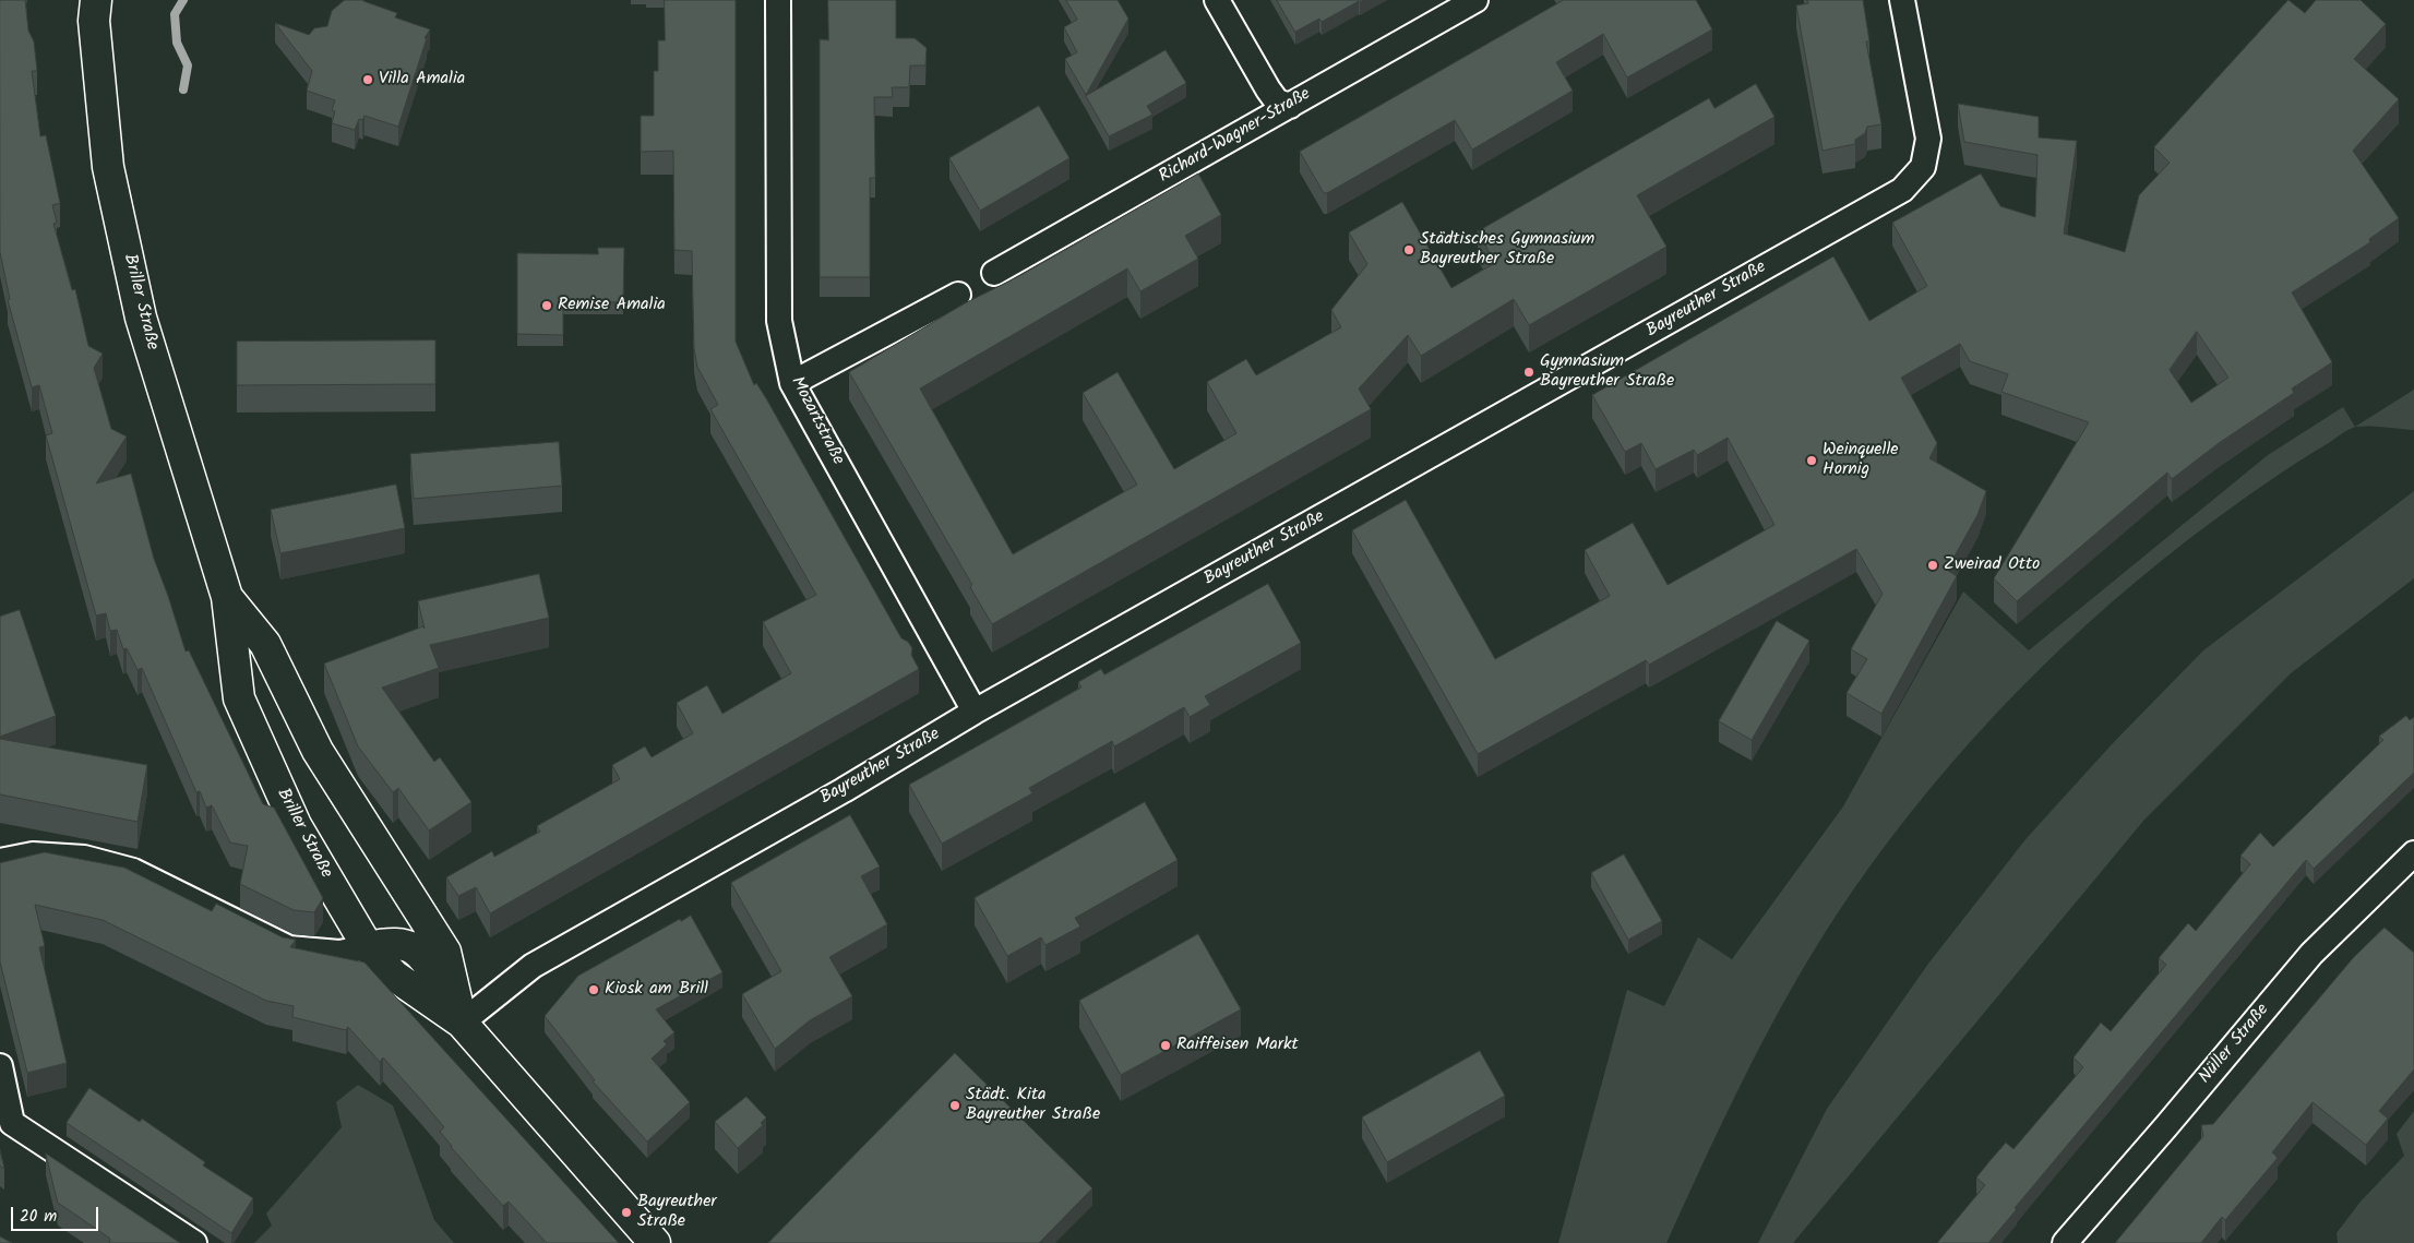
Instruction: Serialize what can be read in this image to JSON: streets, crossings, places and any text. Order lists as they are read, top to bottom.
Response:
{
  "streets": {
    "main road": ["Briller Straße"],
    "street": [
      "Richard-Wagner-Straße",
      "Bayreuther Straße",
      "Mozartstraße",
      "Nüller Straße"
    ]
  },
  "crossings": [
    ["Bayreuther Straße", "Briller Straße"],
    ["Bayreuther Straße", "Mozartstraße"]
  ],
  "places": [
    "Villa Amalia",
    "Städtisches Gymnasium Bayreuther Straße",
    "Remise Amalia",
    "Gymnasium Bayreuther Straße",
    "Weinquelle Hornig",
    "Zweirad Otto",
    "Kiosk am Brill",
    "Raiffeisen Markt",
    "Städt. Kita Bayreuther Straße",
    "Bayreuther Straße"
  ],
  "scale_bar": "20 m"
}
